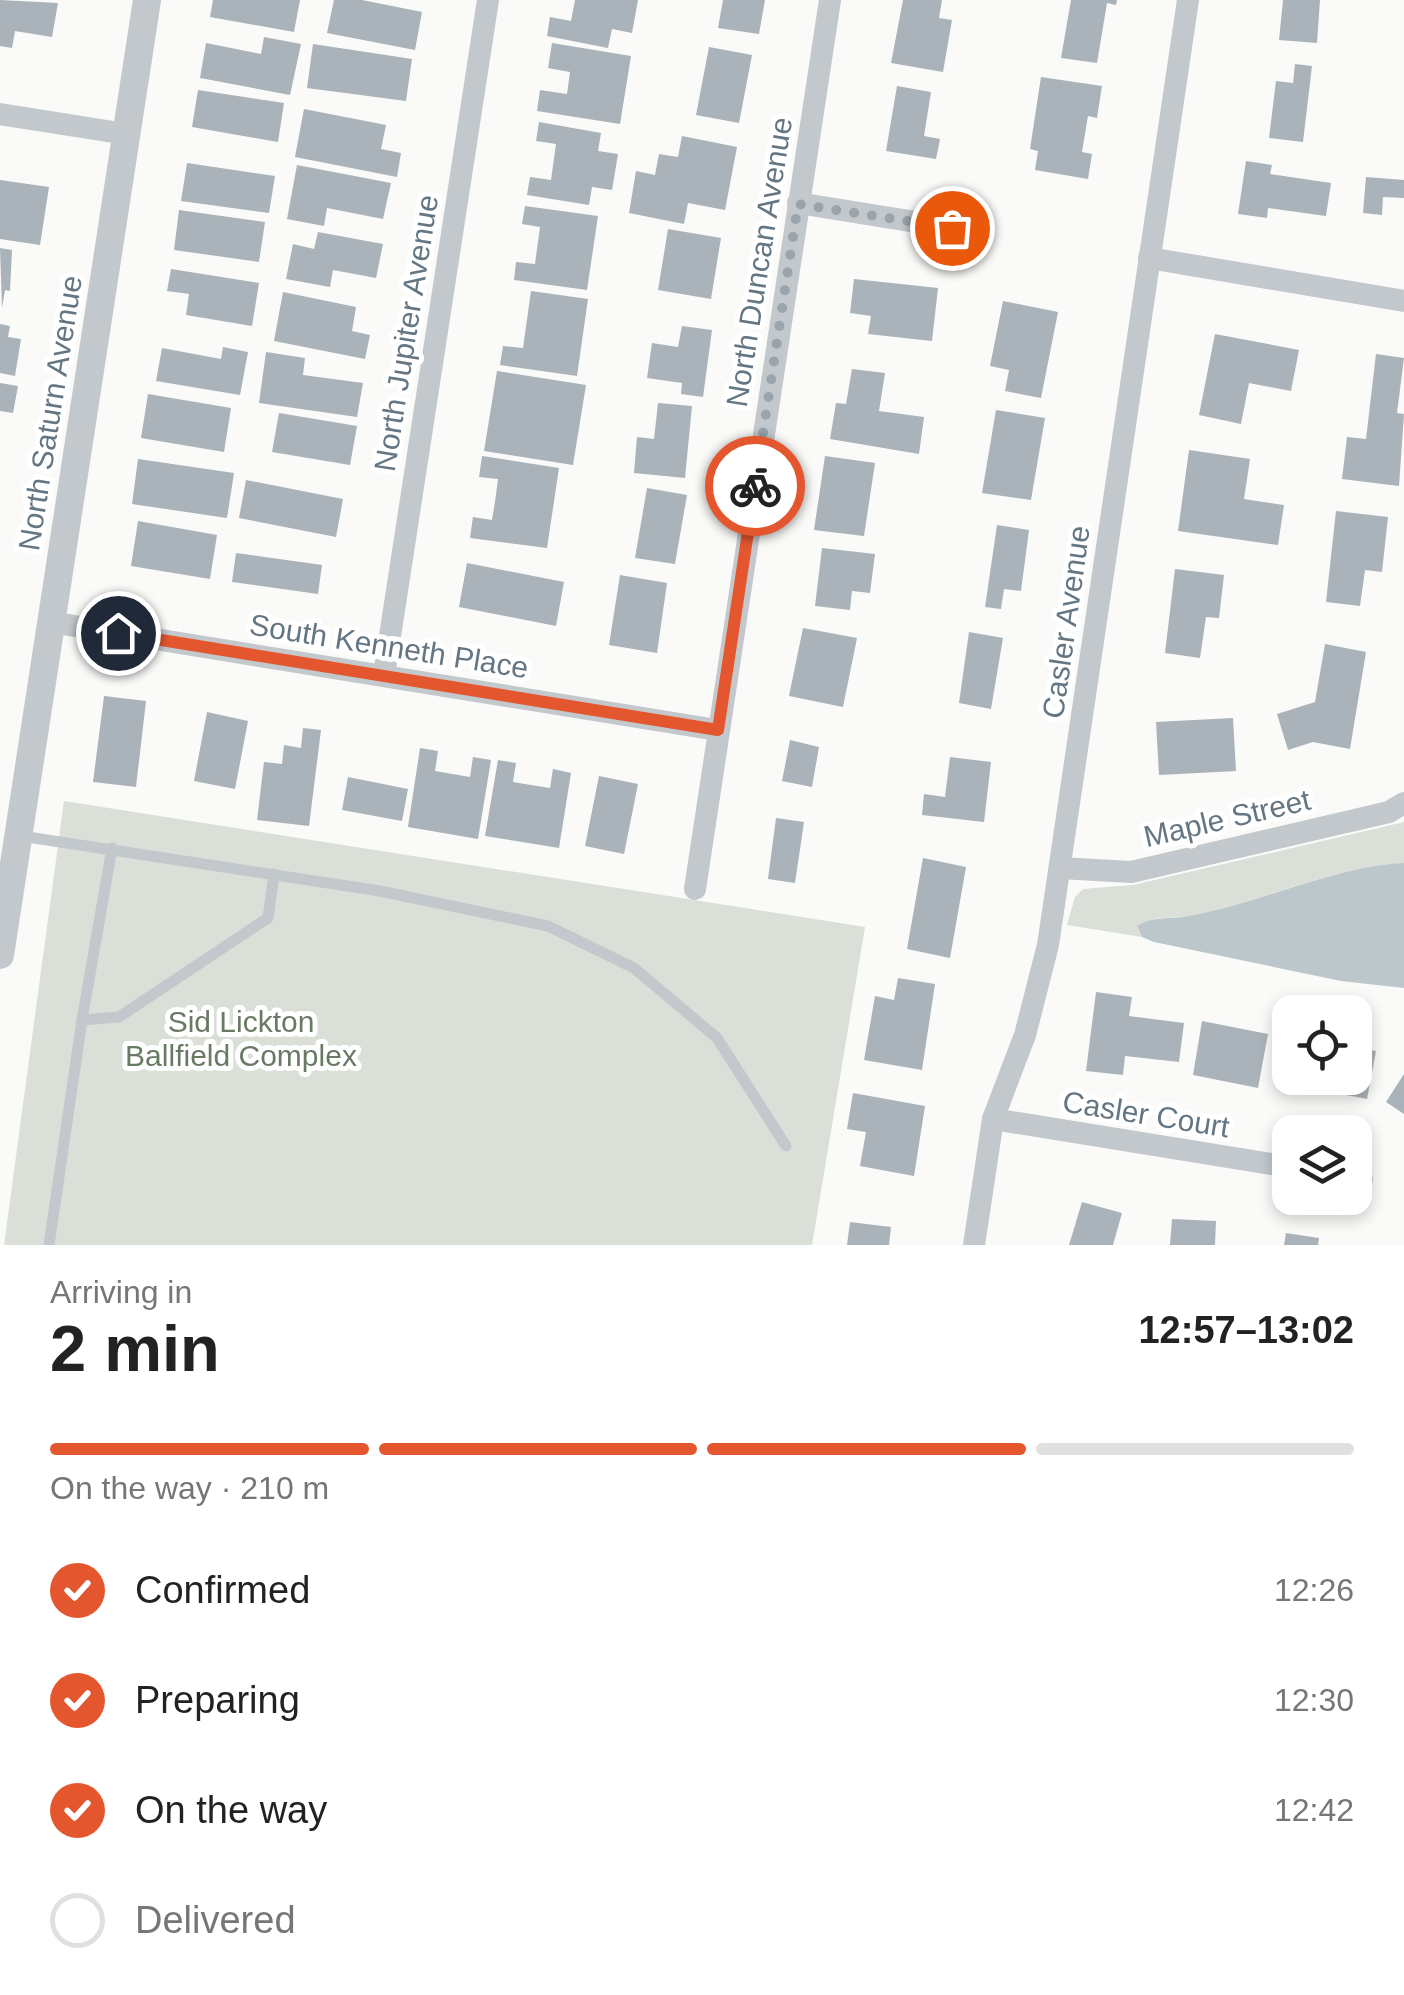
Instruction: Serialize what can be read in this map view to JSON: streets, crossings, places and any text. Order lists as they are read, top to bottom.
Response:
{
  "streets": {
    "street": [
      "North Duncan Avenue",
      "North Jupiter Avenue",
      "North Saturn Avenue",
      "Casler Avenue",
      "South Kenneth Place",
      "Maple Street",
      "Casler Court"
    ]
  },
  "crossings": [
    ["North Duncan Avenue", "South Kenneth Place"],
    ["North Jupiter Avenue", "South Kenneth Place"],
    ["North Saturn Avenue", "South Kenneth Place"],
    ["Casler Avenue", "Maple Street"],
    ["Casler Avenue", "Casler Court"]
  ],
  "parks": ["Sid Lickton Ballfield Complex"],
  "page": {
    "heading": ["2 min", "Arriving in", "12:57–13:02"],
    "bar": "On the way · 210 m",
    "list": [
      ["Confirmed", "12:26"],
      ["Preparing", "12:30"],
      ["On the way", "12:42"],
      "Delivered"
    ]
  }
}
